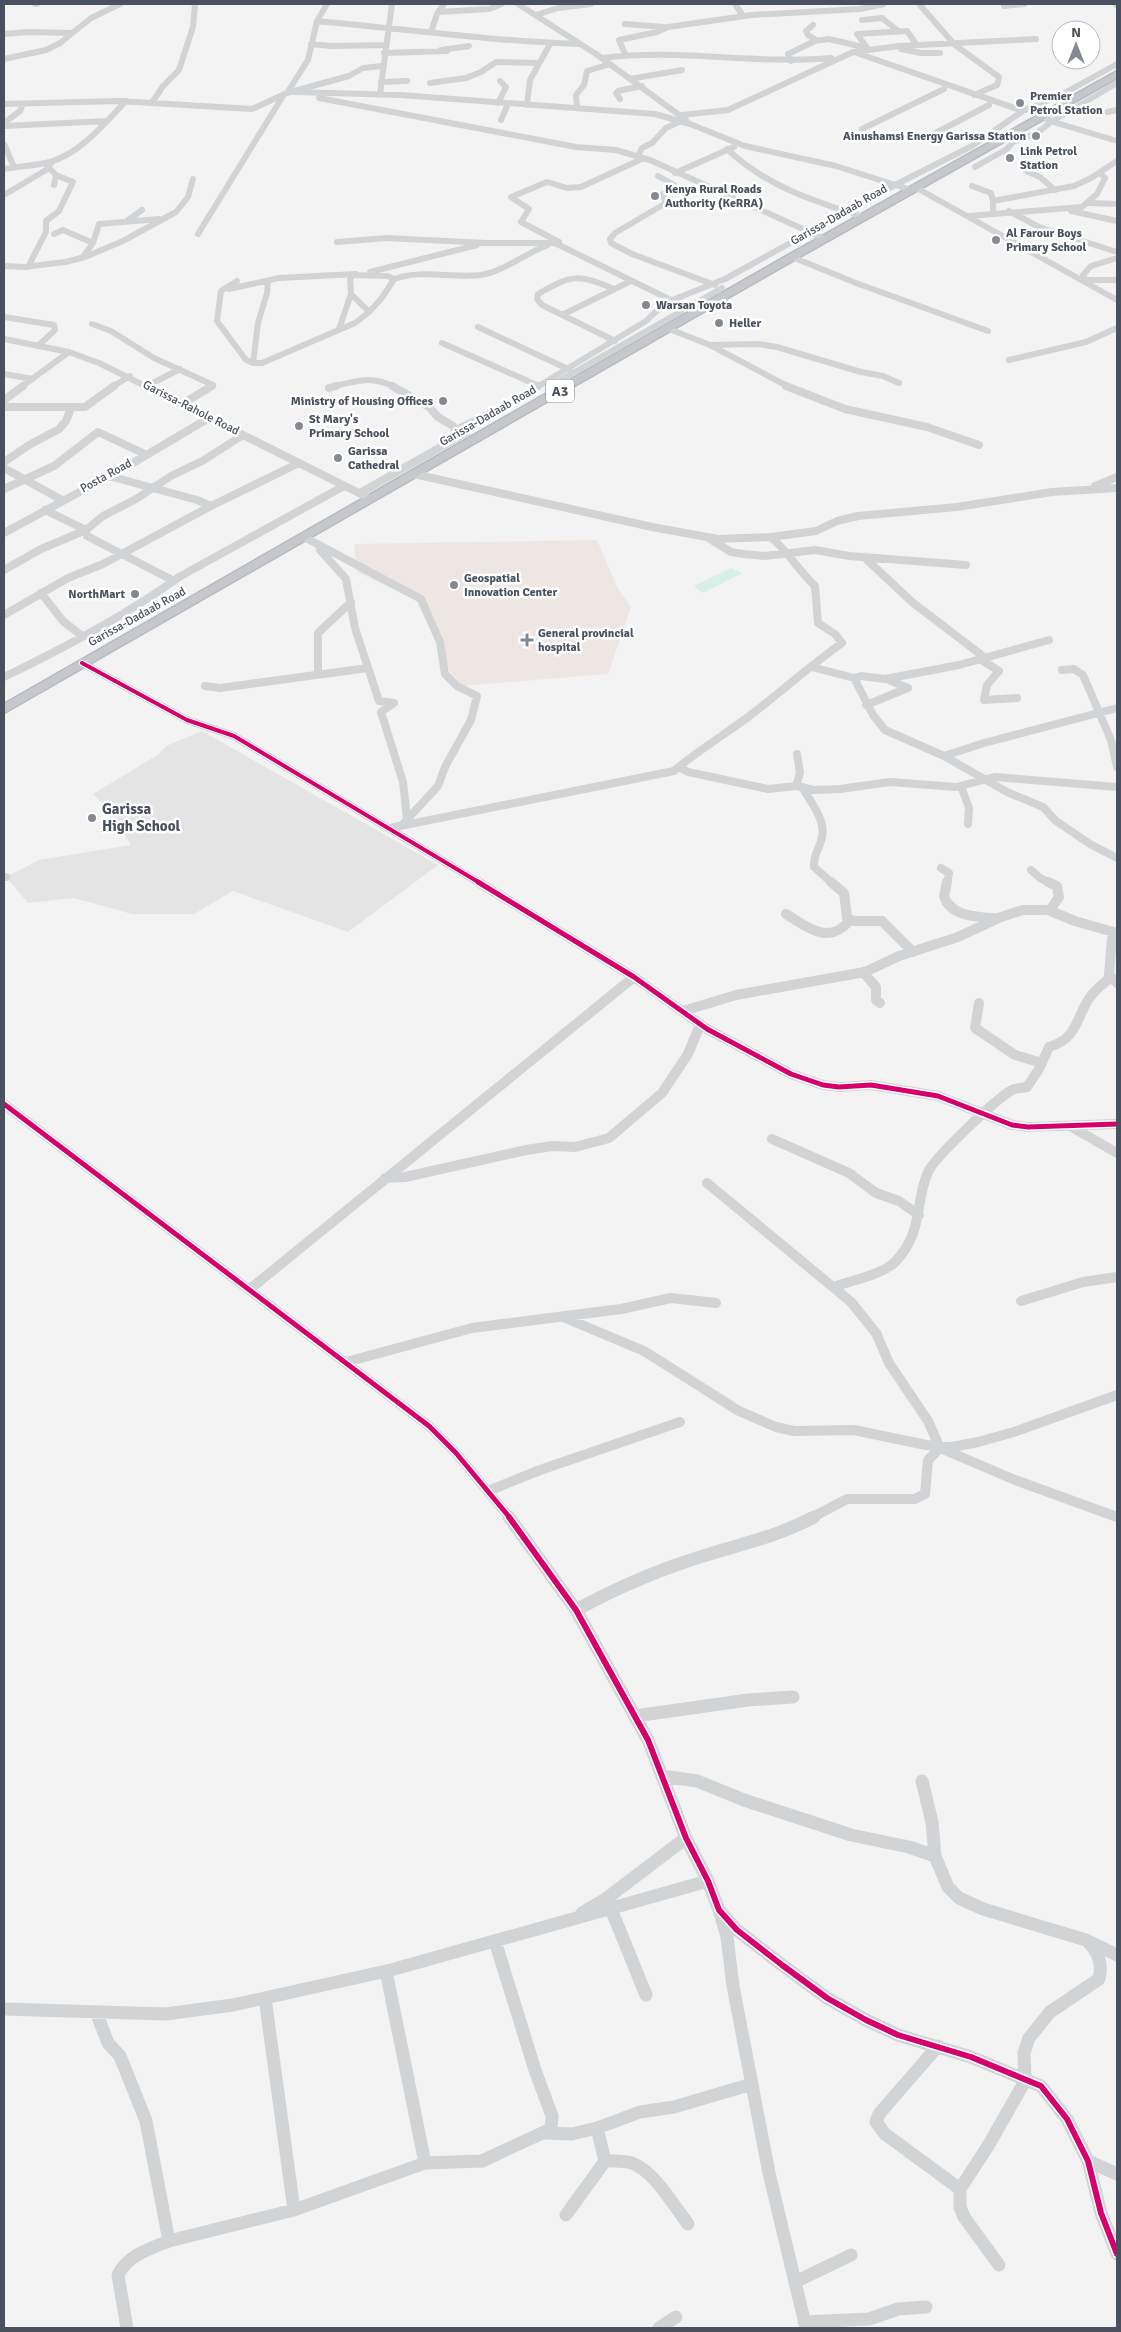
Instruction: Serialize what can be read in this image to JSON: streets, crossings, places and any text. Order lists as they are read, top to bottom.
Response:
{
  "streets": {
    "highway": ["Garissa-Dadaab Road", "A3"],
    "street": ["Garissa-Rahole Road", "Posta Road"]
  },
  "crossings": [
    ["Garissa-Dadaab Road", "Garissa-Rahole Road"],
    ["Garissa-Rahole Road", "Posta Road"]
  ],
  "places": {
    "other": [
      "Premier Petrol Station",
      "Ainushamsi Energy Garissa Station",
      "Link Petrol Station",
      "Kenya Rural Roads Authority (KeRRA)",
      "Al Farour Boys Primary School",
      "Warsan Toyota",
      "Heller",
      "Ministry of Housing Offices",
      "St Mary's Primary School",
      "Garissa Cathedral",
      "Geospatial Innovation Center",
      "NorthMart",
      "Garissa High School"
    ],
    "health": ["General provincial hospital"]
  },
  "north": "top"
}
